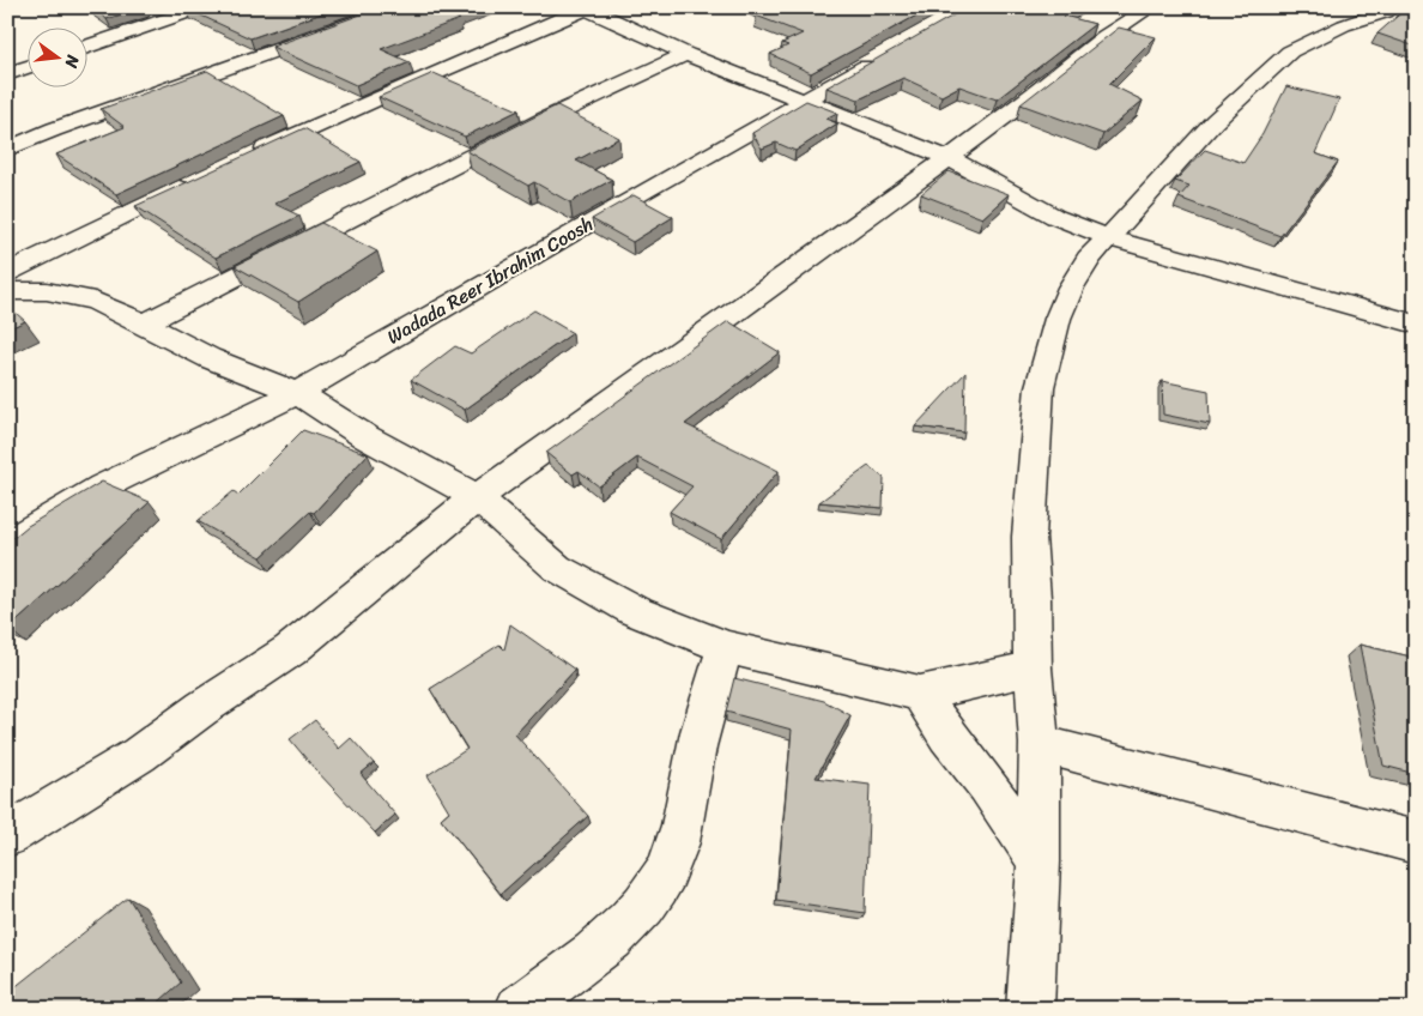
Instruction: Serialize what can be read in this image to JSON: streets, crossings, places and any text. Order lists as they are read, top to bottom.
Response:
{
  "streets": {
    "street": ["Wadada Reer Ibrahim Coosh"]
  },
  "north": "right"
}
